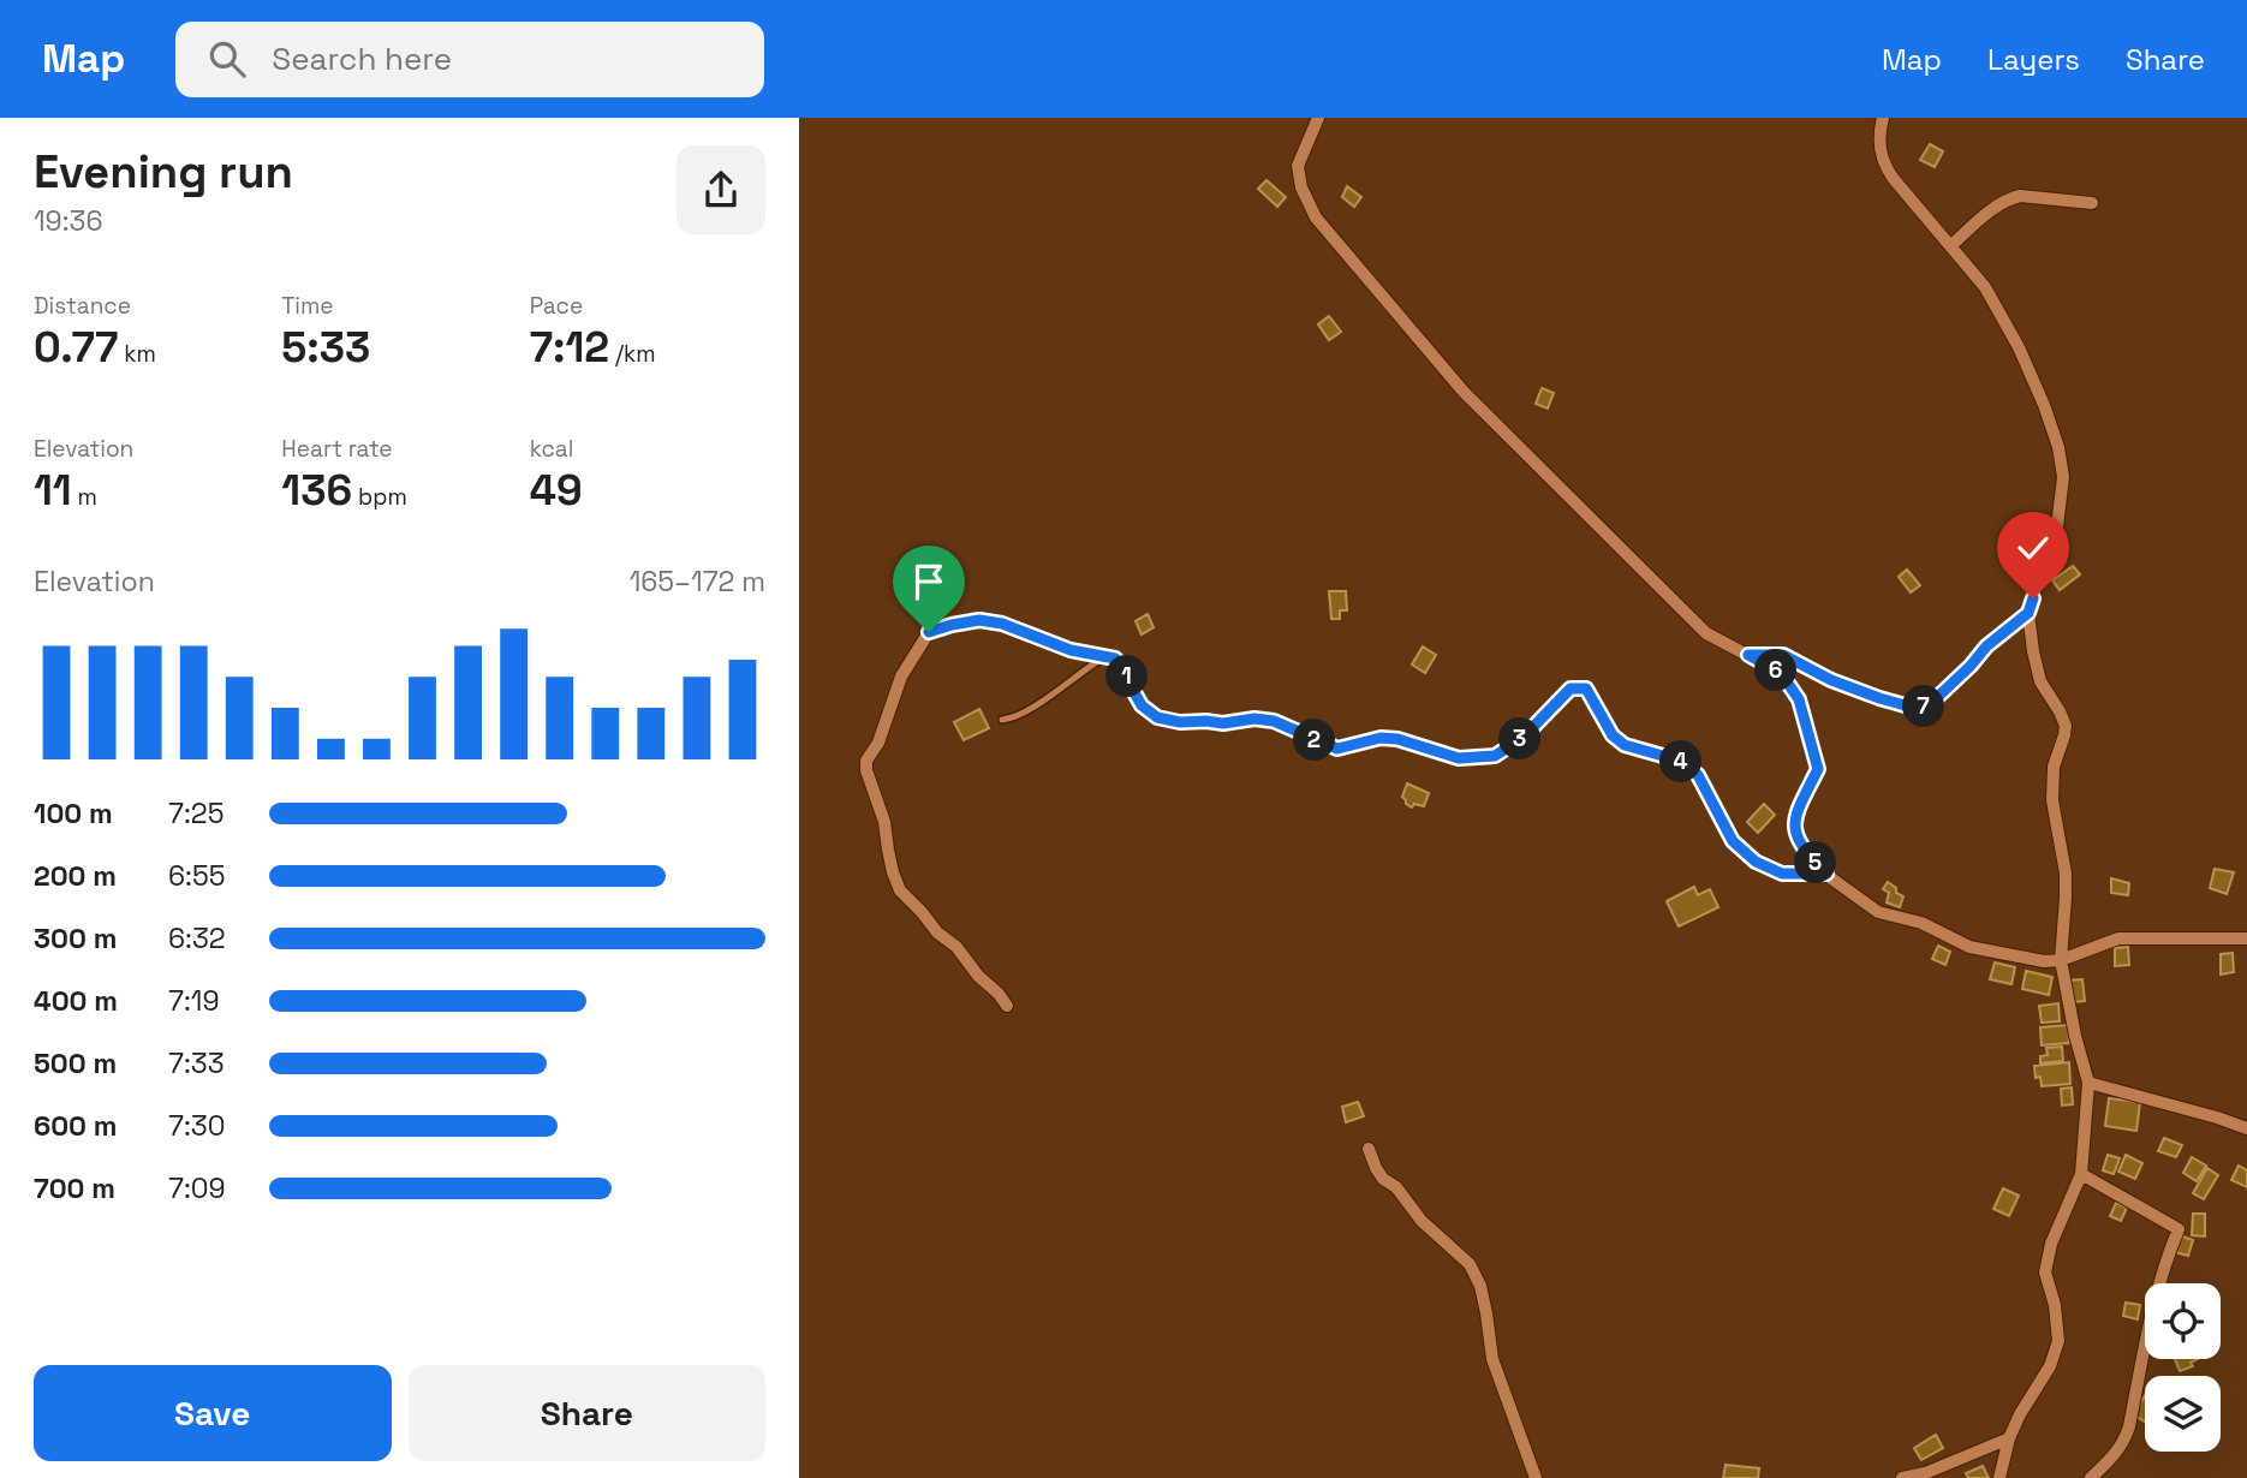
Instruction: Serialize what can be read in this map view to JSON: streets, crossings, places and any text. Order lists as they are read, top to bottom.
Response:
{
  "page": {
    "header": "Map",
    "search": "Search here",
    "nav": ["Map", "Layers", "Share"],
    "heading": ["Evening run", "19:36"],
    "stats": [
      ["Distance", "0.77 km"],
      ["Time", "5:33"],
      ["Pace", "7:12 /km"],
      ["Elevation", "11 m"],
      ["Heart rate", "136 bpm"],
      ["kcal", "49"]
    ],
    "chart": ["Elevation", "165–172 m"],
    "pins": [
      "6",
      "1",
      "7",
      "3",
      "2",
      "4",
      "5"
    ],
    "list": [
      {
        "name": "100 m",
        "note": "7:25"
      },
      {
        "name": "200 m",
        "note": "6:55"
      },
      {
        "name": "300 m",
        "note": "6:32"
      },
      {
        "name": "400 m",
        "note": "7:19"
      },
      {
        "name": "500 m",
        "note": "7:33"
      },
      {
        "name": "600 m",
        "note": "7:30"
      },
      {
        "name": "700 m",
        "note": "7:09"
      }
    ],
    "buttons": ["Save", "Share"]
  }
}
